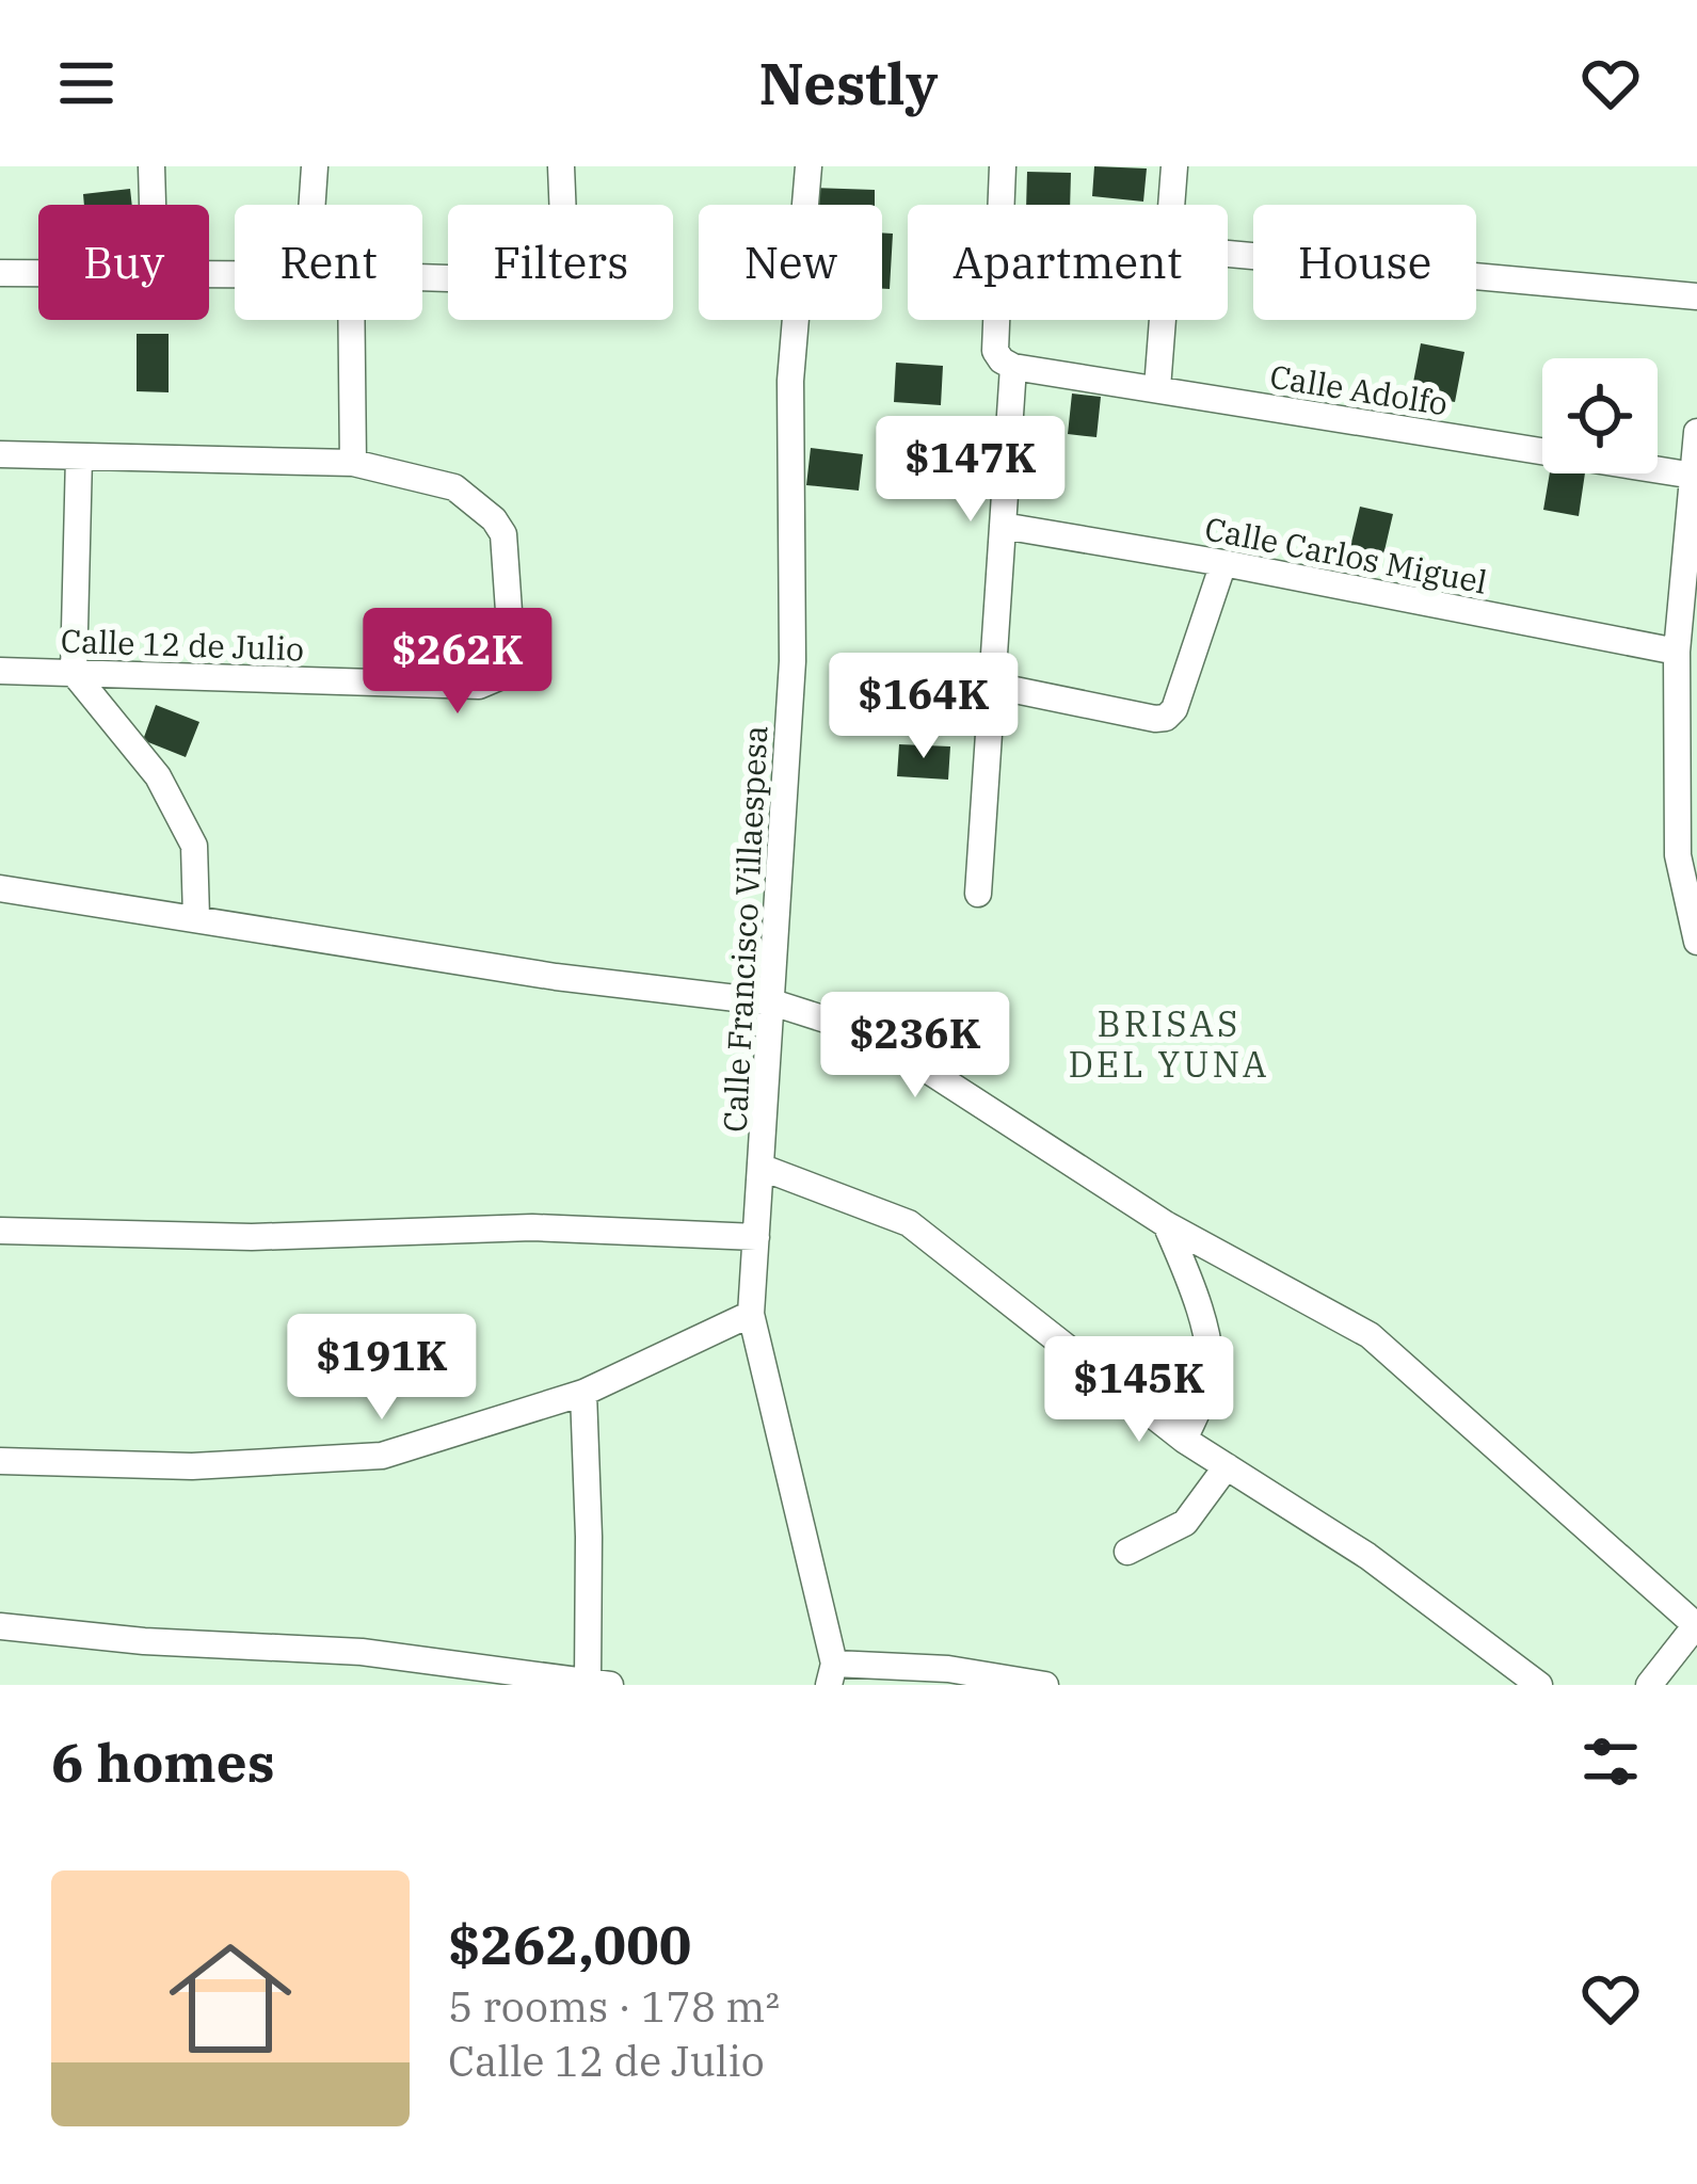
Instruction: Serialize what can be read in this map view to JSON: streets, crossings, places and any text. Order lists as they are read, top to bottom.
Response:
{
  "streets": {
    "street": [
      "Calle Adolfo",
      "Calle Carlos Miguel",
      "Calle 12 de Julio",
      "Calle Francisco Villaespesa"
    ]
  },
  "districts": ["BRISAS DEL YUNA"],
  "page": {
    "header": "Nestly",
    "chip": [
      "Buy",
      "Rent",
      "Filters",
      "New",
      "Apartment",
      "House"
    ],
    "price": [
      "$147K",
      "$262K",
      "$164K",
      "$236K",
      "$191K",
      "$145K"
    ],
    "heading": "6 homes",
    "list": [
      {
        "name": "$262,000",
        "note": "5 rooms · 178 m² · Calle 12 de Julio"
      }
    ]
  }
}
